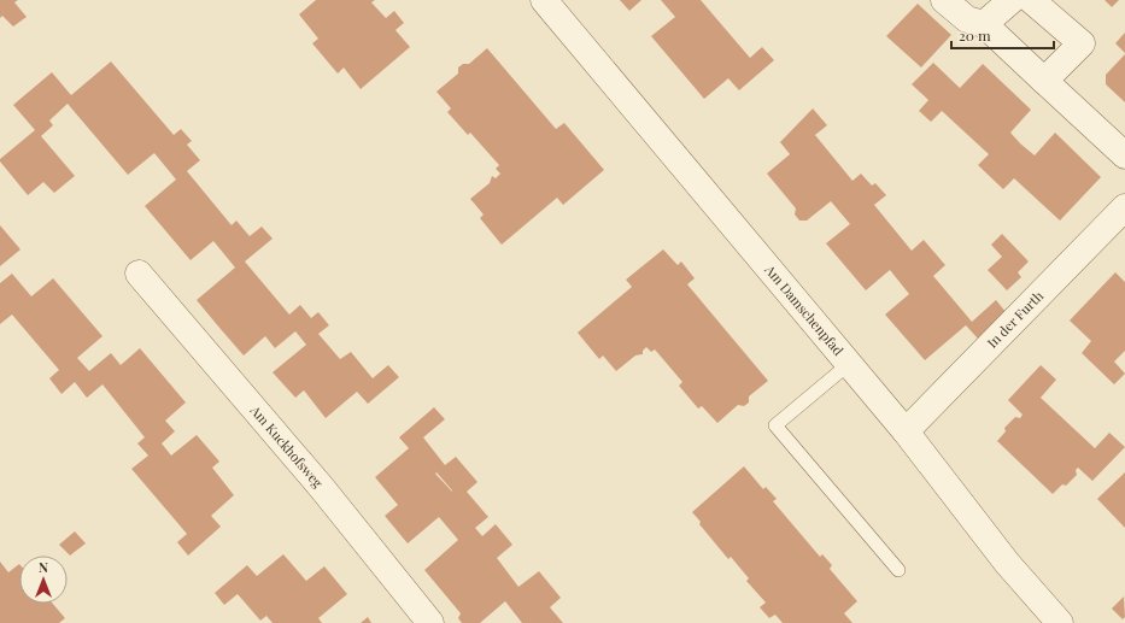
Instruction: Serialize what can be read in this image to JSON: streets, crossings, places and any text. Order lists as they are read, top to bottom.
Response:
{
  "streets": {
    "street": ["Am Damschenpfad", "In der Furth", "Am Kuckhofsweg"]
  },
  "crossings": [
    ["Am Damschenpfad", "In der Furth"]
  ],
  "scale_bar": "20 m",
  "north": "top"
}
